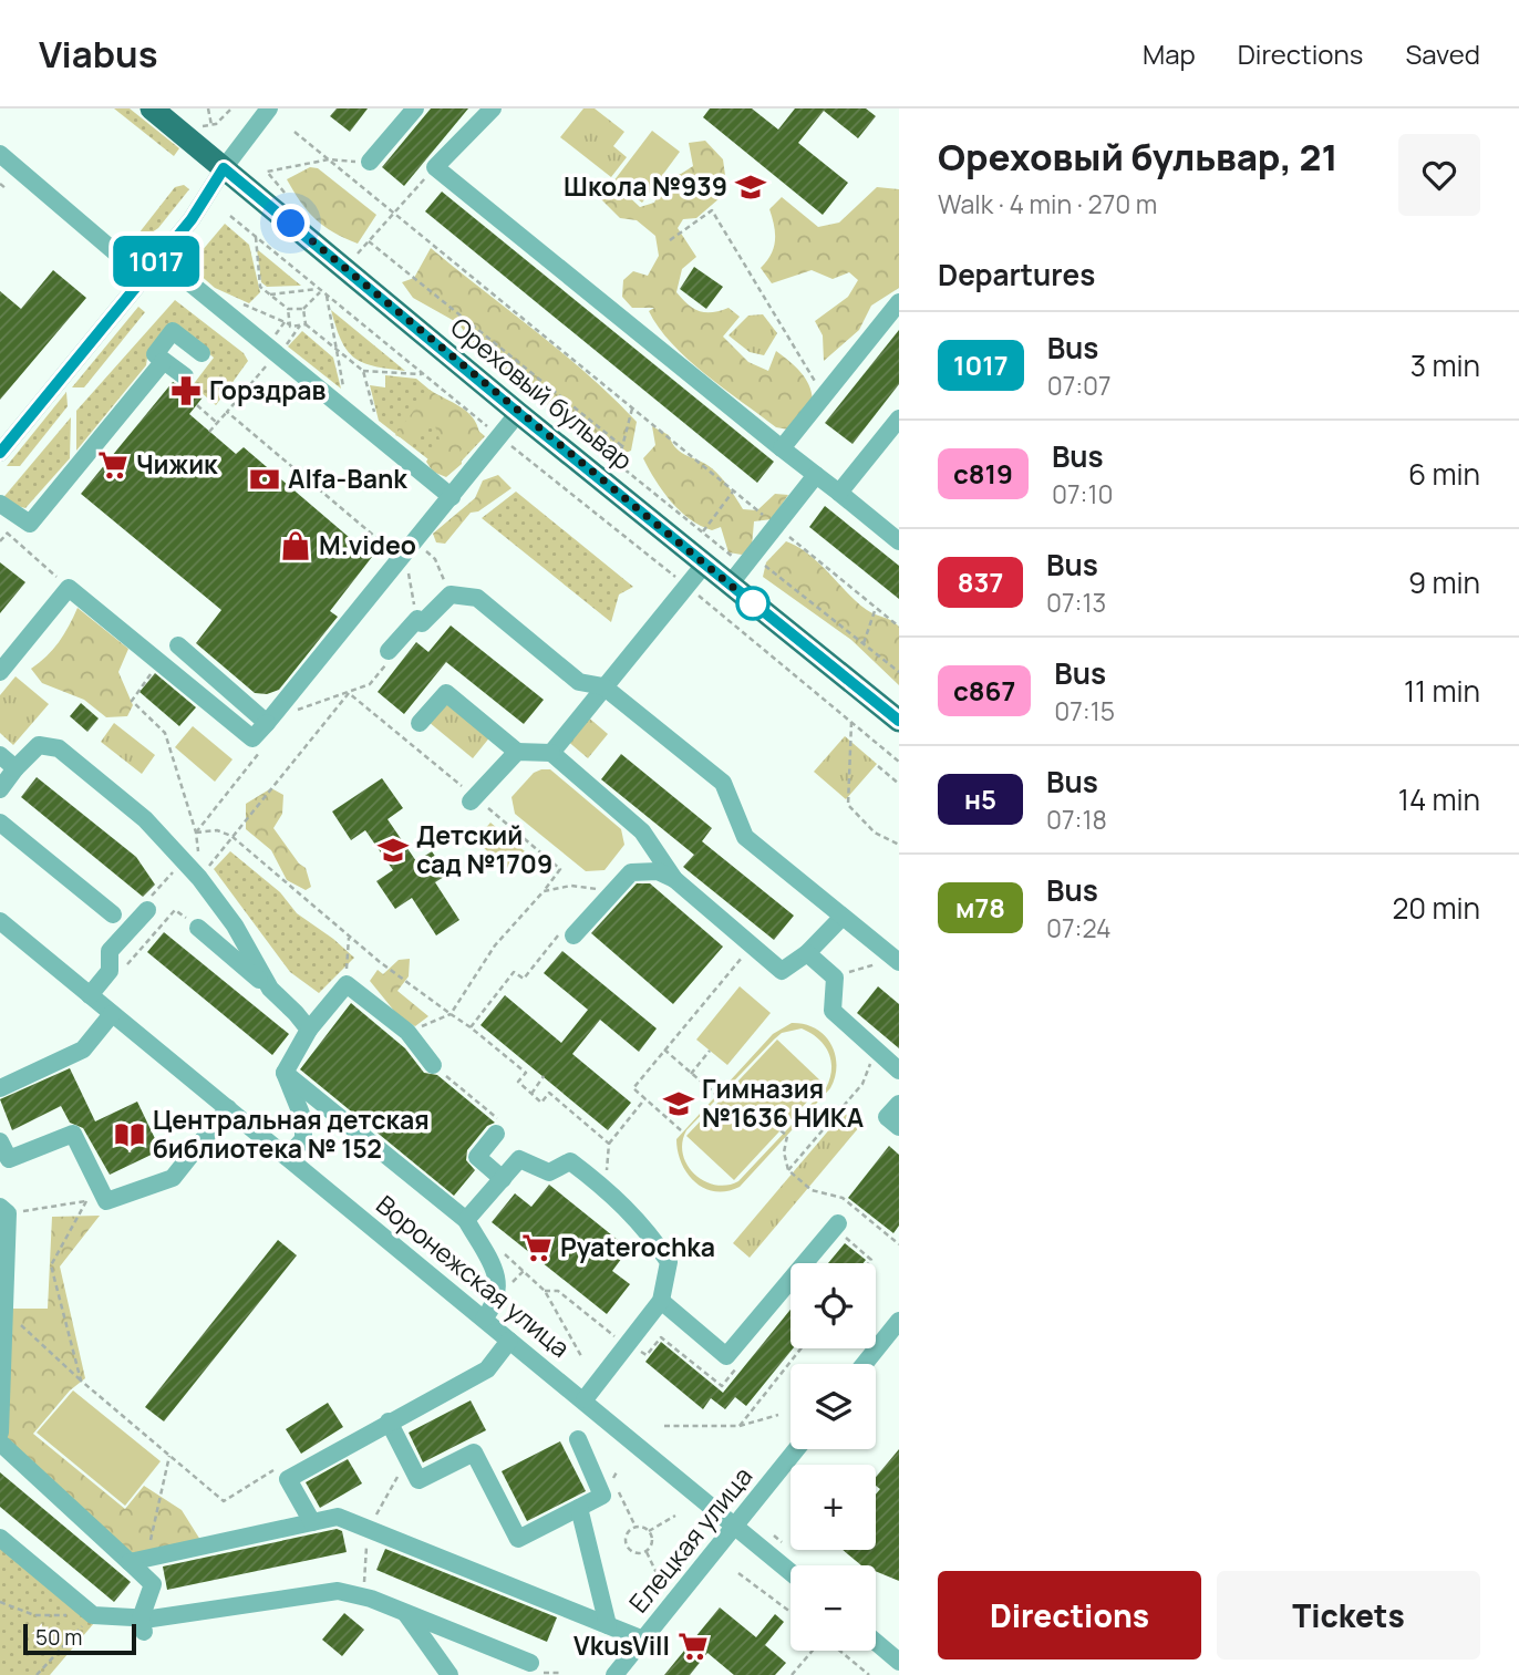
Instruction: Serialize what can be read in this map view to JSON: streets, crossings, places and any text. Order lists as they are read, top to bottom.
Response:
{
  "streets": {
    "main road": ["Ореховый бульвар"],
    "street": ["Воронежская улица", "Елецкая улица"]
  },
  "crossings": [
    ["Воронежская улица", "Елецкая улица"]
  ],
  "places": {
    "school or university": ["Школа №939", "Детский сад №1709", "Гимназия №1636 НИКА"],
    "pharmacy": ["Горздрав"],
    "supermarket": ["Чижик", "Pyaterochka", "VkusVill"],
    "bank": ["Alfa-Bank"],
    "shop": ["M.video"],
    "library": ["Центральная детская библиотека № 152"]
  },
  "lines": ["bus line 1017"],
  "scale_bar": "50 m",
  "page": {
    "header": "Viabus",
    "nav": ["Map", "Directions", "Saved"],
    "on_map": "1017",
    "heading": [
      ["Ореховый бульвар, 21", "Walk · 4 min · 270 m"],
      "Departures"
    ],
    "list": [
      {
        "mark": "1017",
        "name": "Bus",
        "note": "07:07",
        "value": "3 min"
      },
      {
        "mark": "с819",
        "name": "Bus",
        "note": "07:10",
        "value": "6 min"
      },
      {
        "mark": "837",
        "name": "Bus",
        "note": "07:13",
        "value": "9 min"
      },
      {
        "mark": "с867",
        "name": "Bus",
        "note": "07:15",
        "value": "11 min"
      },
      {
        "mark": "н5",
        "name": "Bus",
        "note": "07:18",
        "value": "14 min"
      },
      {
        "mark": "м78",
        "name": "Bus",
        "note": "07:24",
        "value": "20 min"
      }
    ],
    "map_buttons": ["+", "−"],
    "buttons": ["Directions", "Tickets"],
    "scale": "50 m"
  }
}
